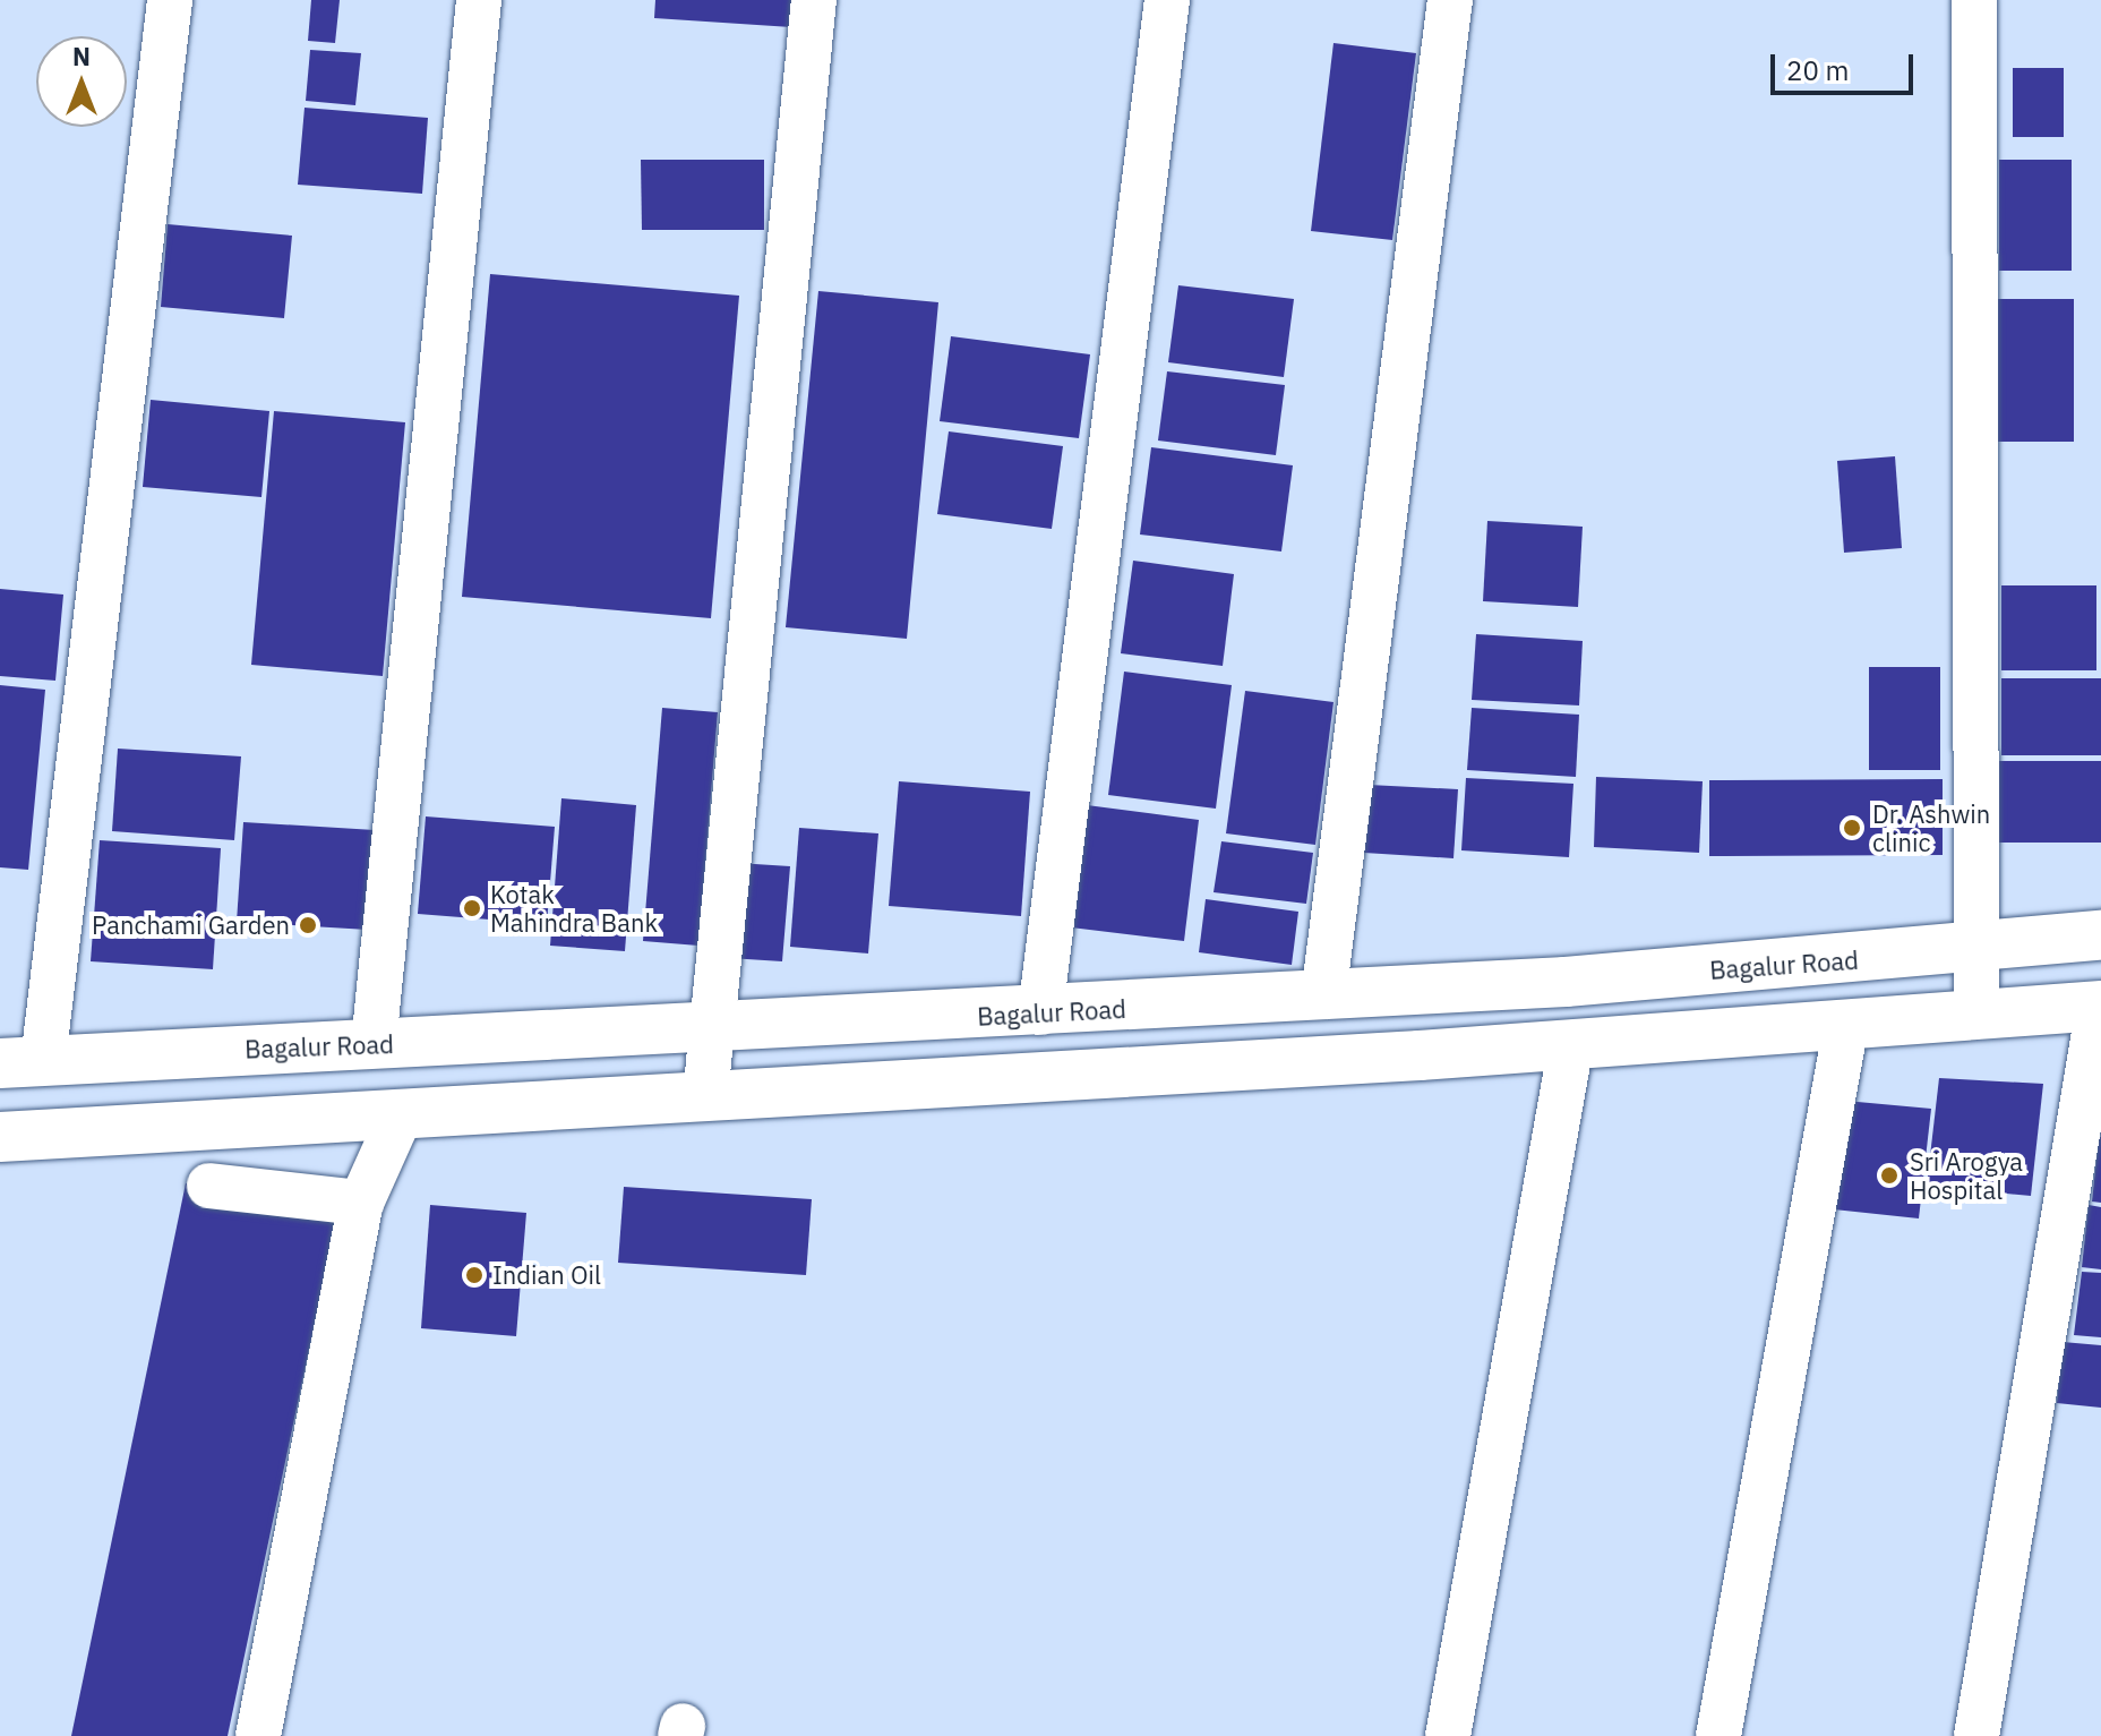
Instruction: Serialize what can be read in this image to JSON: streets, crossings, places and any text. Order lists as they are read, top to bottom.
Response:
{
  "streets": {
    "main road": ["Bagalur Road"]
  },
  "places": [
    "Dr. Ashwin clinic",
    "Kotak Mahindra Bank",
    "Panchami Garden",
    "Sri Arogya Hospital",
    "Indian Oil"
  ],
  "scale_bar": "20 m",
  "north": "top"
}
